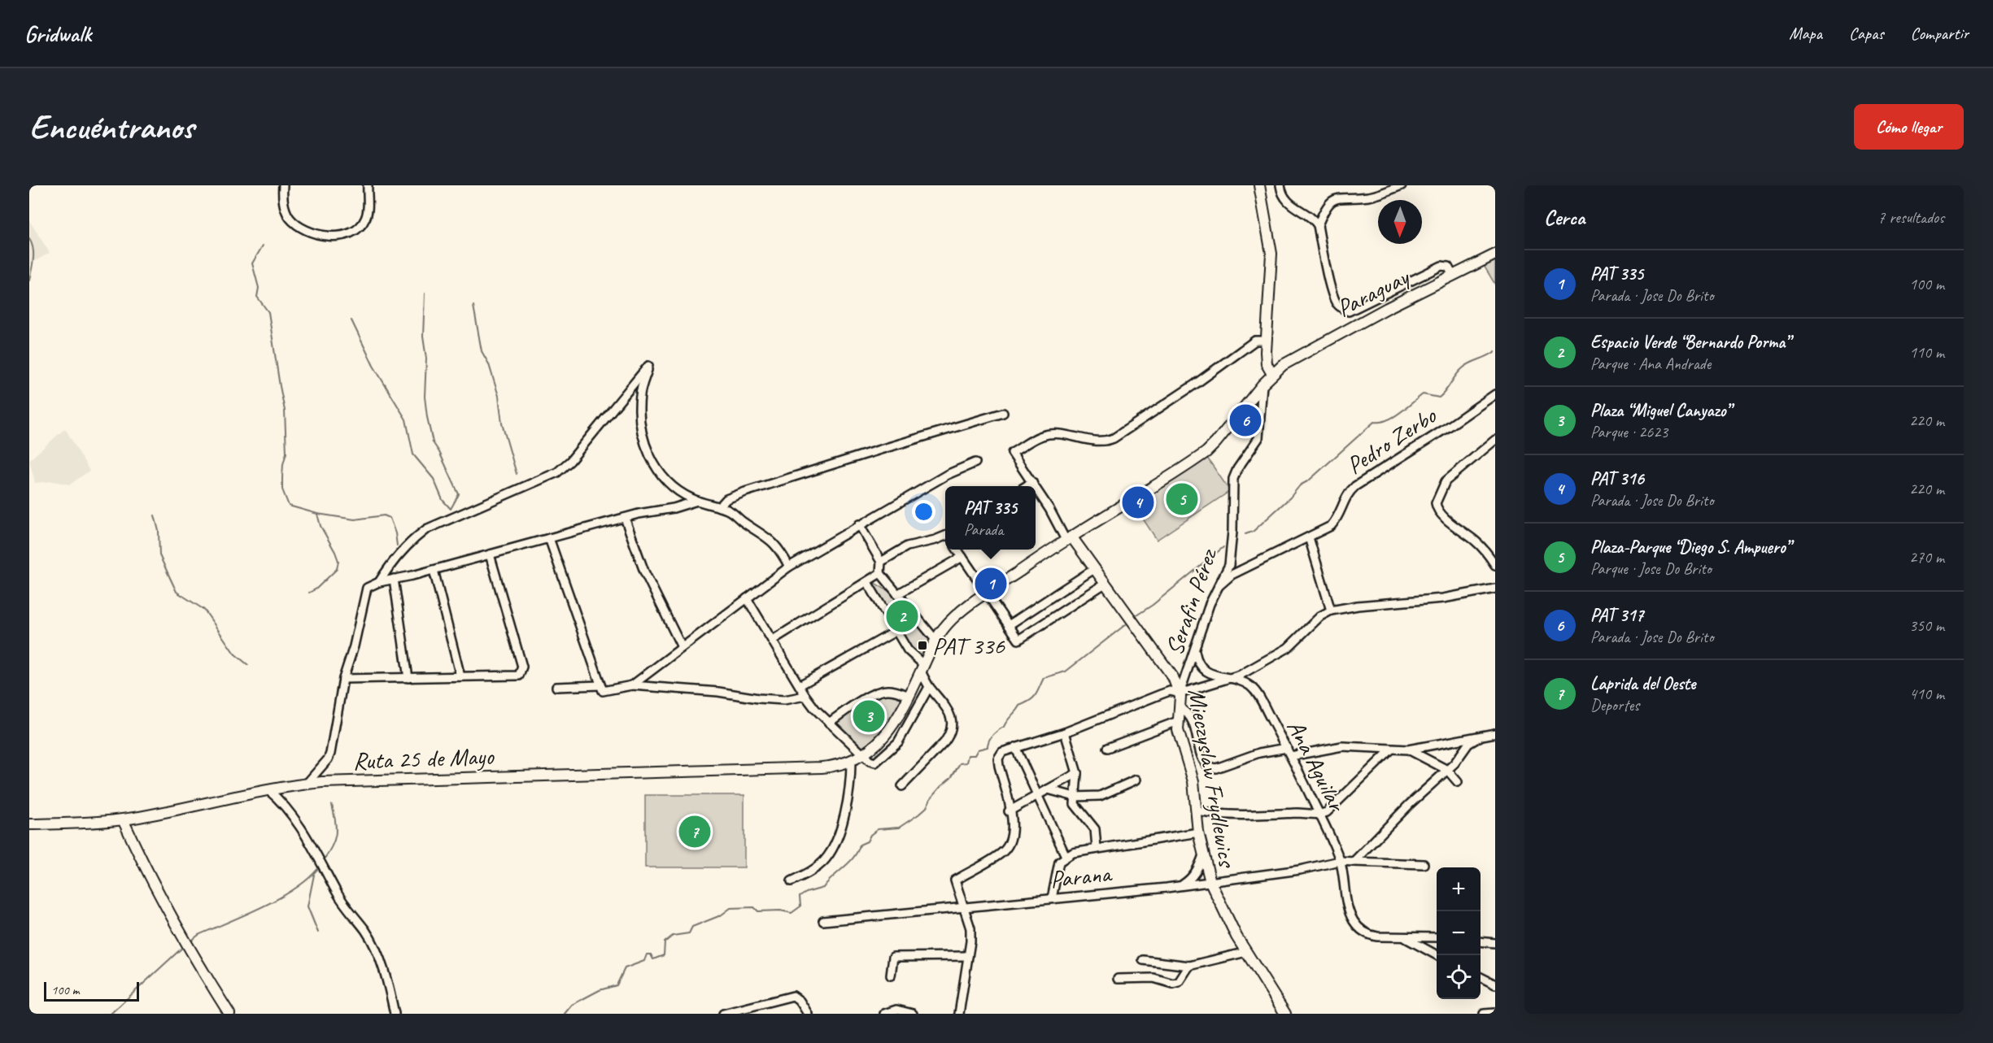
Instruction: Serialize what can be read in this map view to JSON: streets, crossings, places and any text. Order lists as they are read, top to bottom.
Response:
{
  "streets": {
    "main road": ["Paraguay", "Ruta 25 de Mayo", "Mieczyslaw Frydlewics"],
    "street": [
      "Pedro Zerbo",
      "Serafin Pérez",
      "Ana Aguilar",
      "Parana"
    ]
  },
  "crossings": [
    ["Paraguay", "Serafin Pérez"],
    ["Paraguay", "Ruta 25 de Mayo"],
    ["Paraguay", "Mieczyslaw Frydlewics"],
    ["Pedro Zerbo", "Serafin Pérez"],
    ["Serafin Pérez", "Ana Aguilar"],
    ["Serafin Pérez", "Mieczyslaw Frydlewics"],
    ["Ruta 25 de Mayo", "Mieczyslaw Frydlewics"],
    ["Ana Aguilar", "Parana"],
    ["Mieczyslaw Frydlewics", "Parana"]
  ],
  "places": {
    "transit": ["PAT 336"]
  },
  "scale_bar": "100 m",
  "north": "bottom",
  "page": {
    "header": "Gridwalk",
    "nav": ["Mapa", "Capas", "Compartir"],
    "buttons": "Cómo llegar",
    "title": "Encuéntranos",
    "heading": ["Cerca", "7 resultados"],
    "list": [
      {
        "mark": "1",
        "name": "PAT 335",
        "note": "Parada · Jose Do Brito",
        "value": "100 m"
      },
      {
        "mark": "2",
        "name": "Espacio Verde “Bernardo Porma”",
        "note": "Parque · Ana Andrade",
        "value": "110 m"
      },
      {
        "mark": "3",
        "name": "Plaza “Miguel Canyazo”",
        "note": "Parque · 2623",
        "value": "220 m"
      },
      {
        "mark": "4",
        "name": "PAT 316",
        "note": "Parada · Jose Do Brito",
        "value": "220 m"
      },
      {
        "mark": "5",
        "name": "Plaza-Parque “Diego S. Ampuero”",
        "note": "Parque · Jose Do Brito",
        "value": "270 m"
      },
      {
        "mark": "6",
        "name": "PAT 317",
        "note": "Parada · Jose Do Brito",
        "value": "350 m"
      },
      {
        "mark": "7",
        "name": "Laprida del Oeste",
        "note": "Deportes",
        "value": "410 m"
      }
    ],
    "pins": [
      "6",
      "5",
      "4",
      "1",
      "2",
      "3",
      "7"
    ],
    "popup": ["PAT 335", "Parada"],
    "map_buttons": ["+", "−"],
    "scale": "100 m"
  }
}
